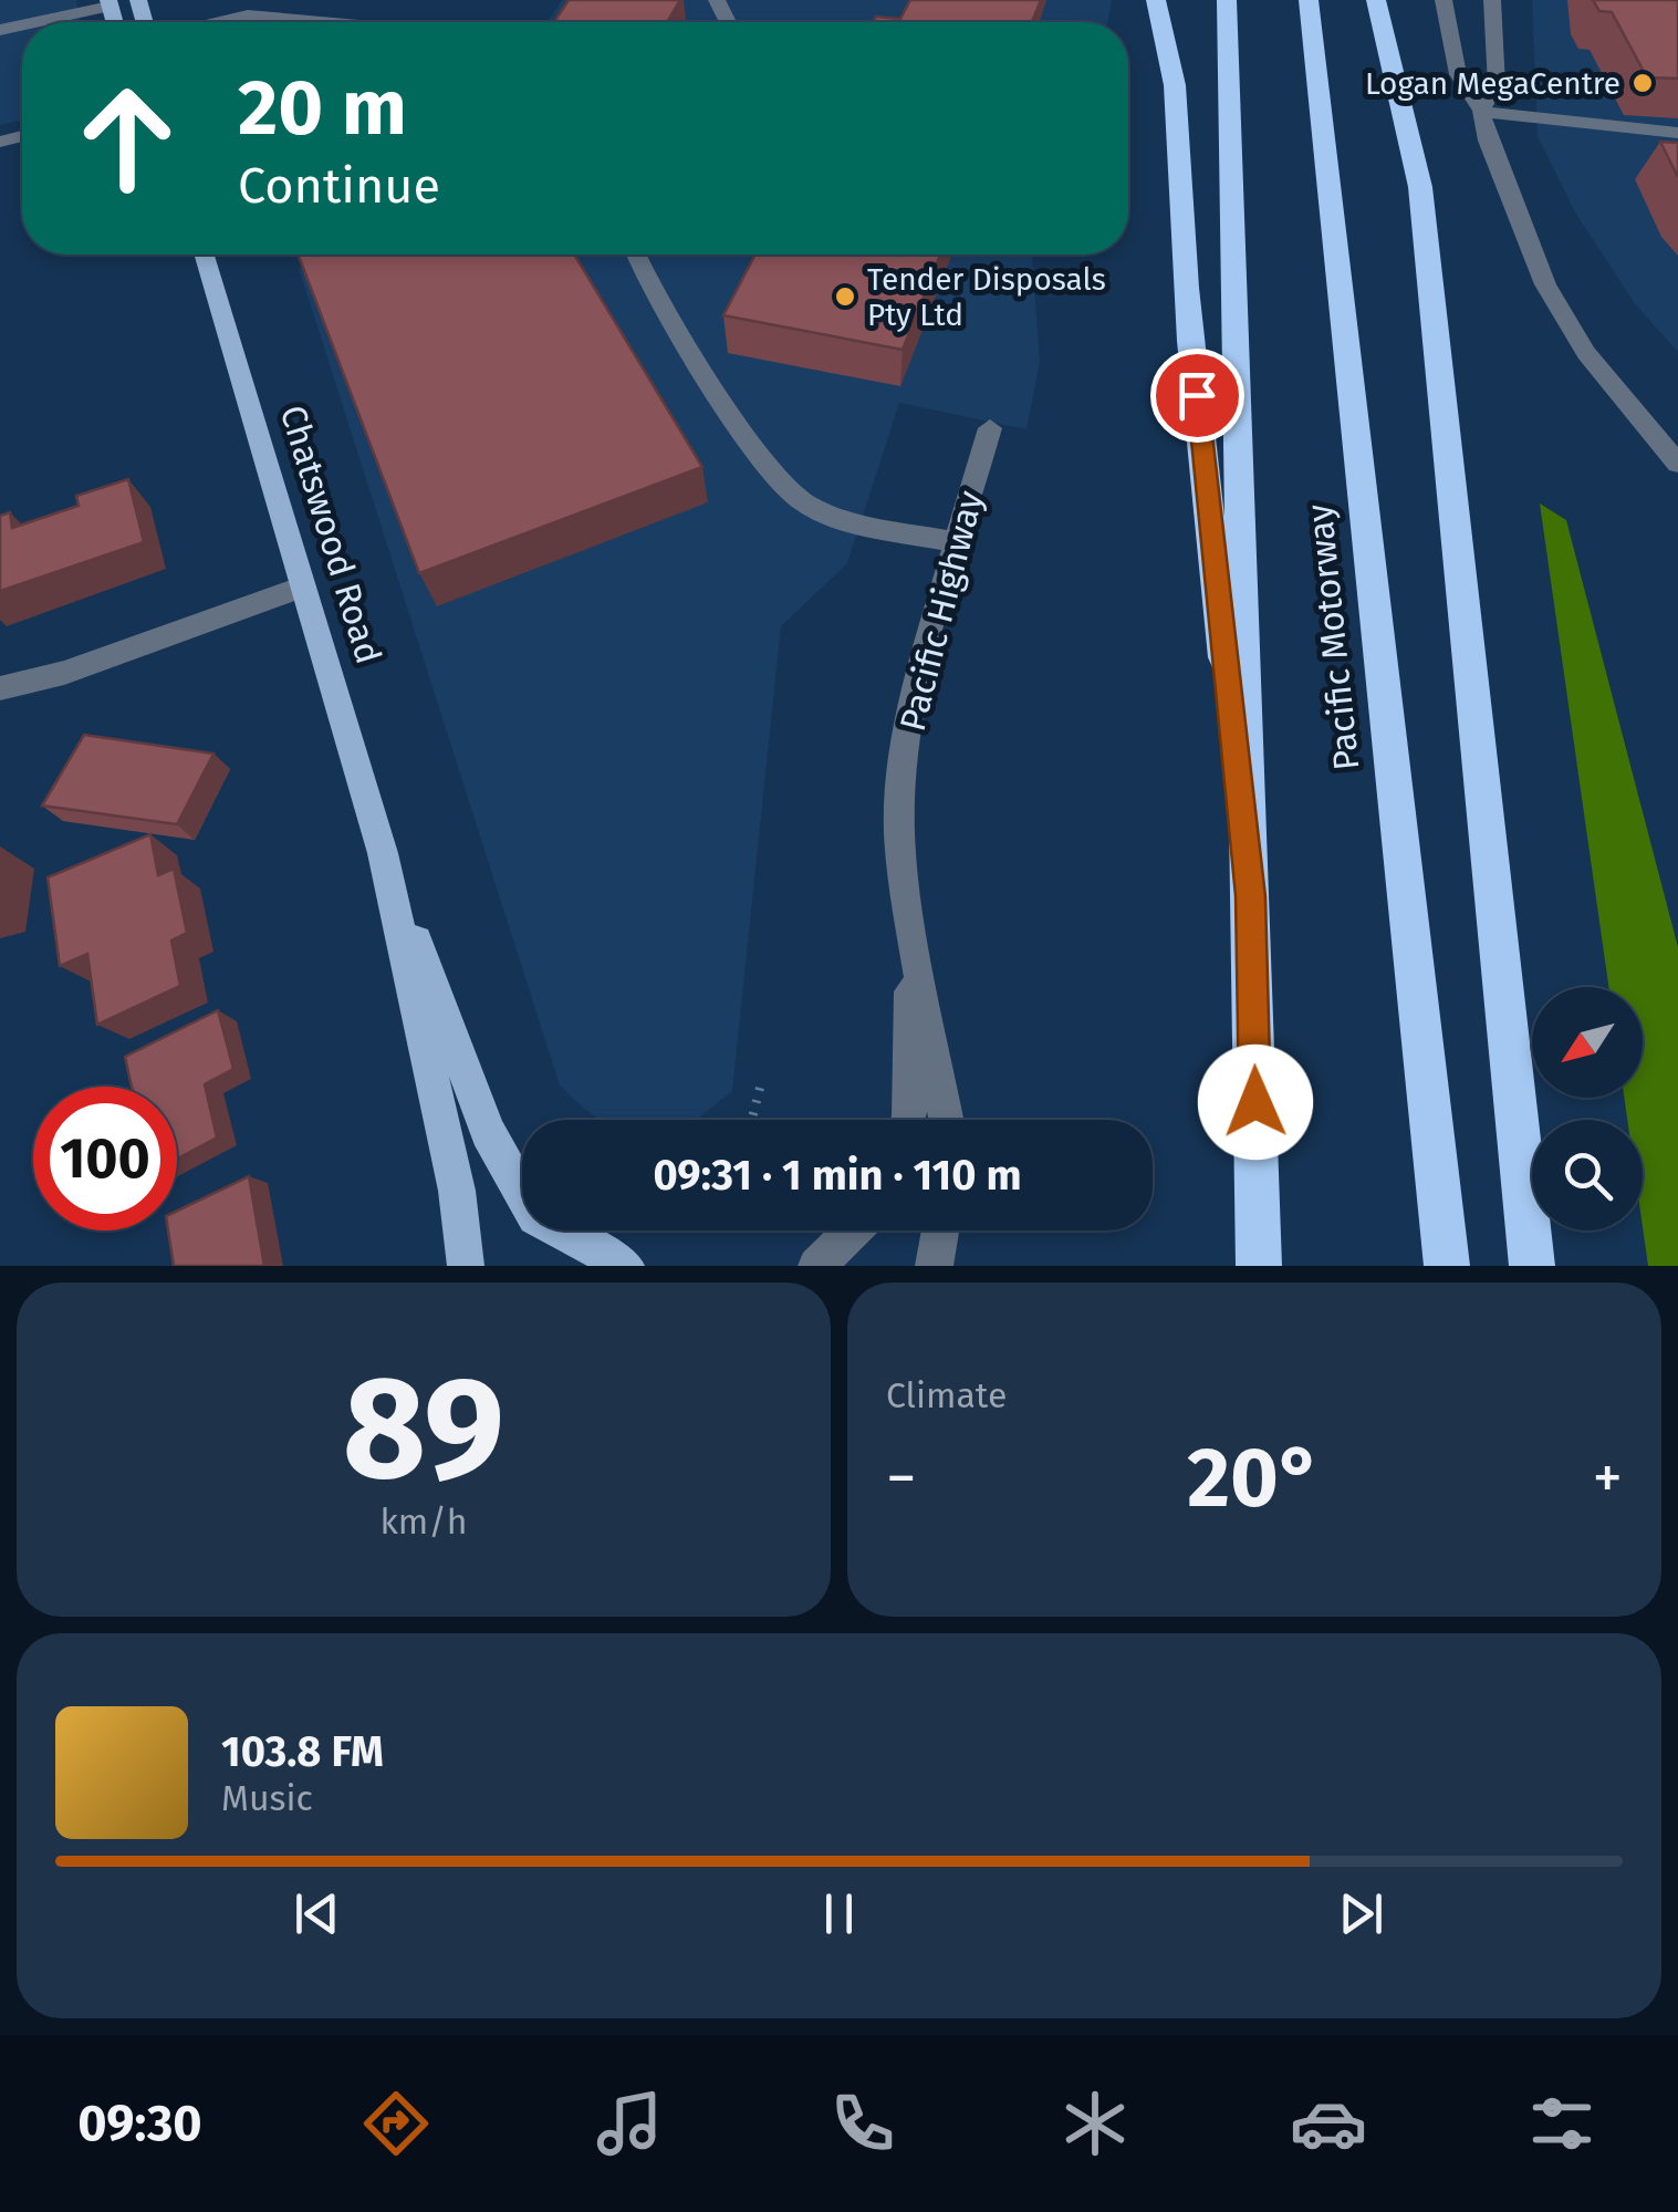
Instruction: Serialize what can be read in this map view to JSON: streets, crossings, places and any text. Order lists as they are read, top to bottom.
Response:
{
  "streets": {
    "highway": ["Pacific Motorway"],
    "main road": ["Chatswood Road"],
    "street": ["Pacific Highway"]
  },
  "places": ["Logan MegaCentre", "Tender Disposals Pty Ltd"],
  "north": "bottom left",
  "page": {
    "turn": ["20 m", "Continue"],
    "limit": "100",
    "trip": "09:31 · 1 min · 110 m",
    "tile": [
      ["89", "km/h"],
      "Climate"
    ],
    "heat": ["−", "20°", "+"],
    "song": ["103.8 FM", "Music"],
    "tabs": "09:30"
  }
}
